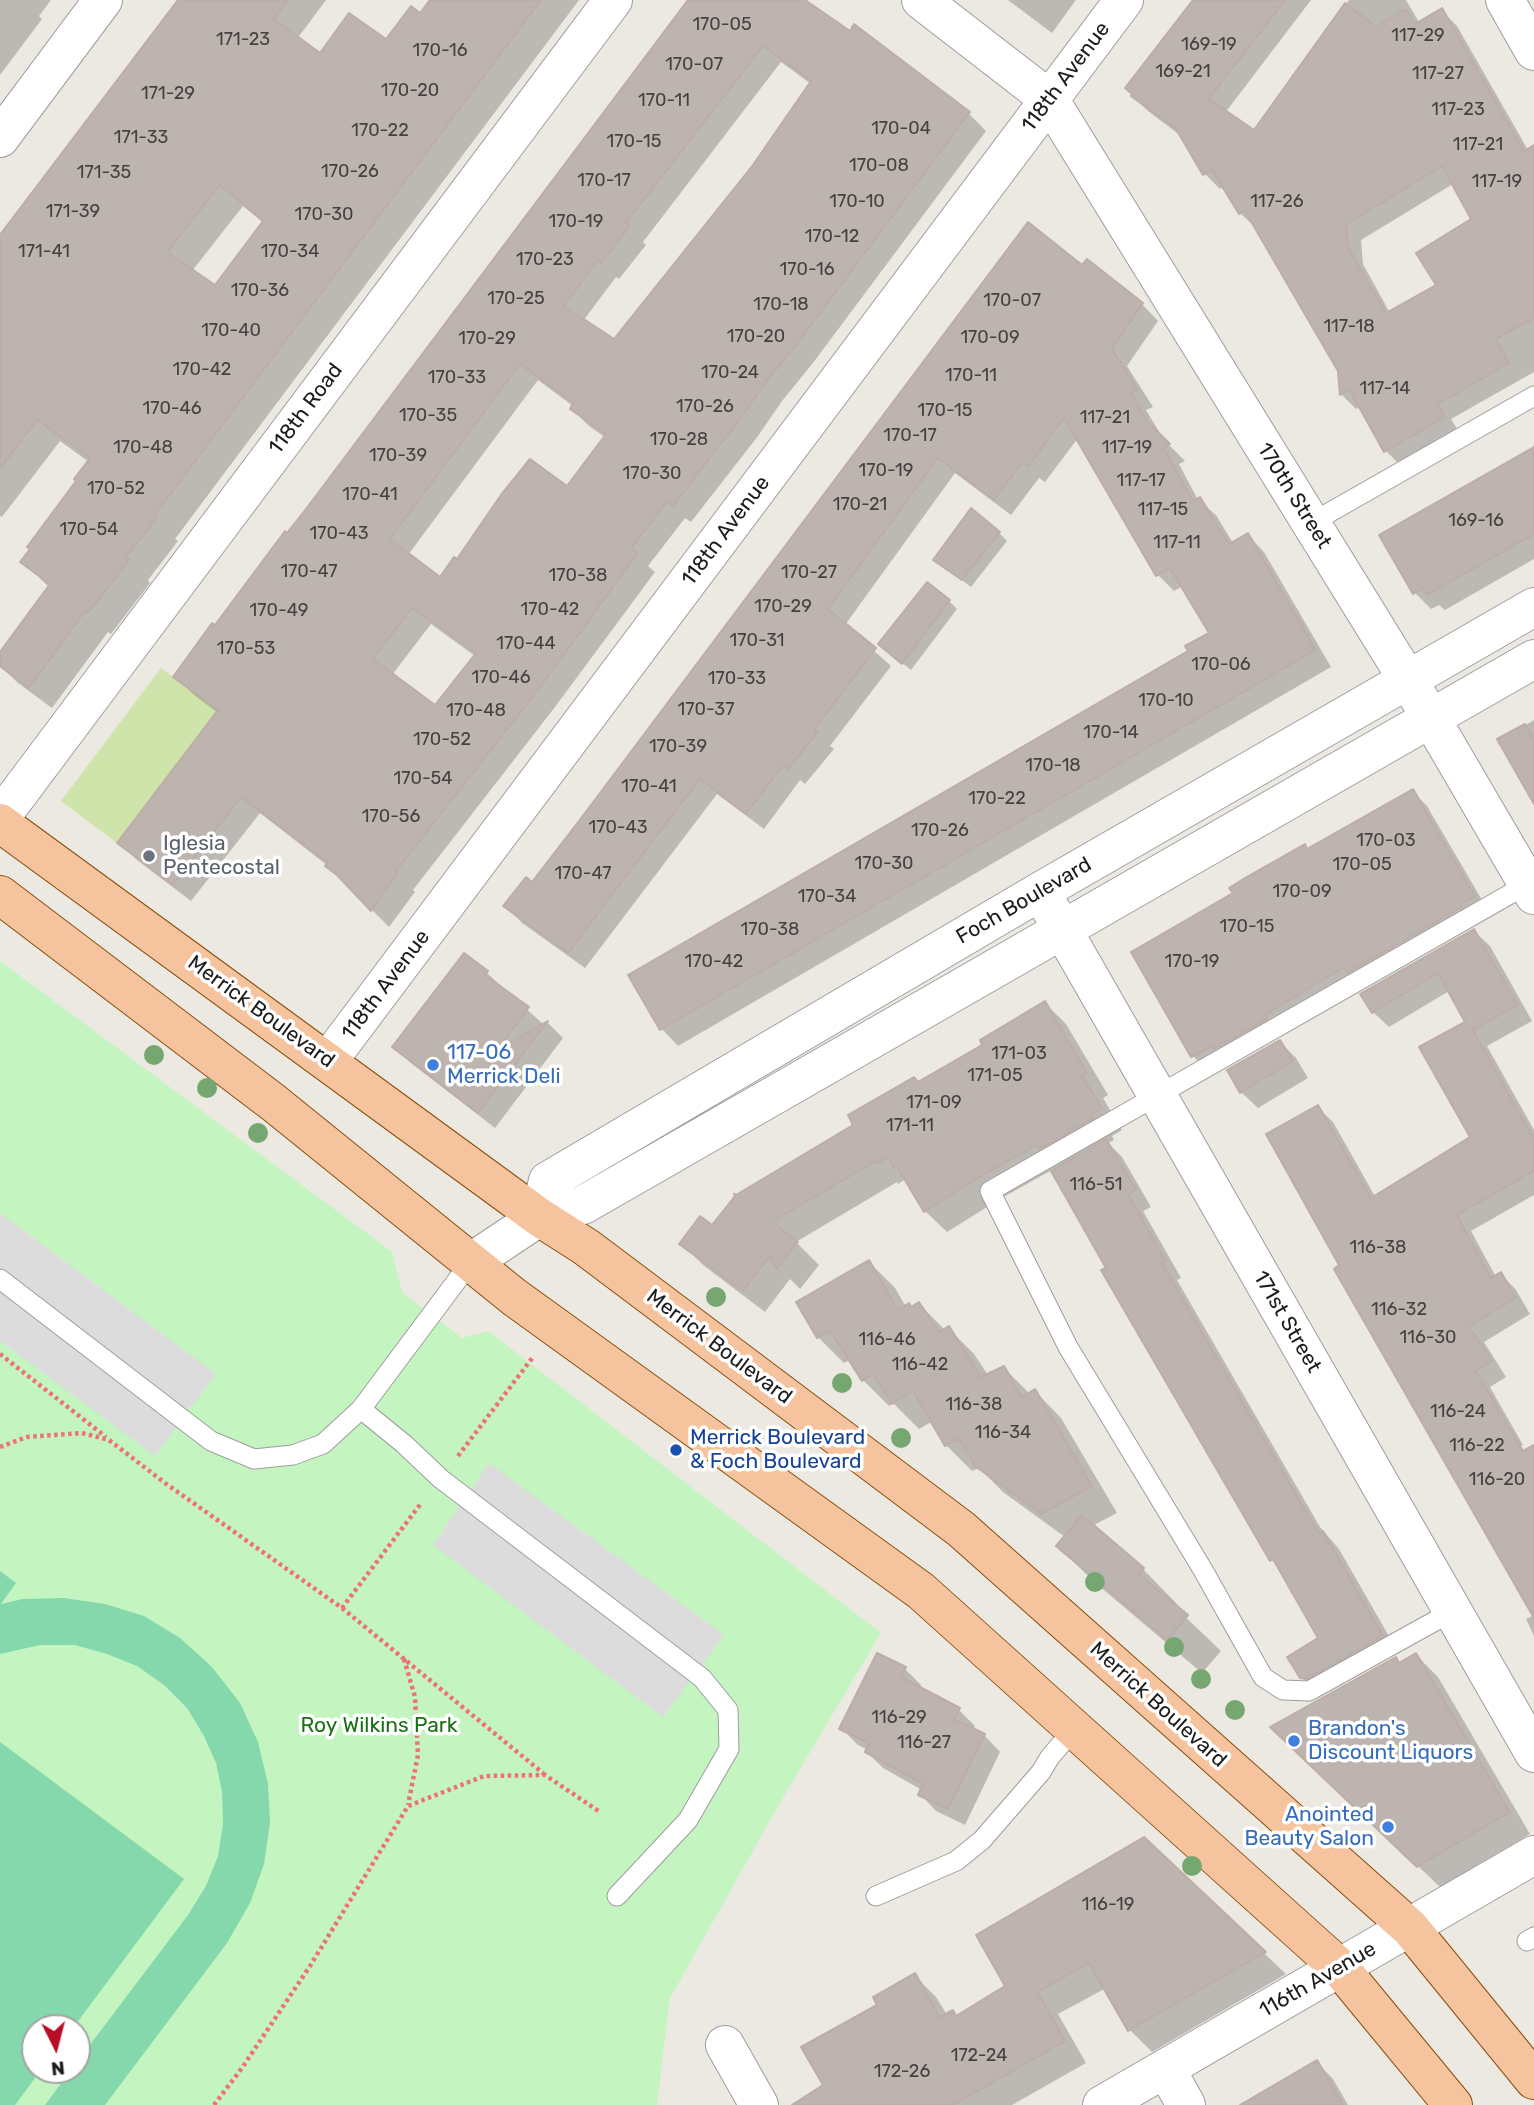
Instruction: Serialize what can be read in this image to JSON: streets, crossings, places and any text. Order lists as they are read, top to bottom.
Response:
{
  "streets": {
    "main road": ["Merrick Boulevard"],
    "street": [
      "118th Avenue",
      "118th Road",
      "170th Street",
      "Foch Boulevard",
      "171st Street",
      "116th Avenue"
    ]
  },
  "crossings": [
    ["118th Avenue", "170th Street"],
    ["118th Avenue", "Merrick Boulevard"],
    ["118th Road", "Merrick Boulevard"],
    ["170th Street", "Foch Boulevard"],
    ["Foch Boulevard", "Merrick Boulevard"],
    ["Foch Boulevard", "171st Street"],
    ["Merrick Boulevard", "116th Avenue"]
  ],
  "parks": ["Roy Wilkins Park"],
  "places": [
    "Iglesia Pentecostal",
    "117-06 Merrick Deli",
    "Merrick Boulevard & Foch Boulevard",
    "Brandon's Discount Liquors",
    "Anointed Beauty Salon"
  ],
  "house_numbers": [
    "170-05",
    "117-29",
    "171-23",
    "169-19",
    "170-16",
    "170-07",
    "169-21",
    "117-27",
    "170-20",
    "171-29",
    "170-11",
    "117-23",
    "170-04",
    "170-22",
    "171-33",
    "170-15",
    "117-21",
    "170-08",
    "170-26",
    "171-35",
    "170-17",
    "117-19",
    "170-10",
    "117-26",
    "171-39",
    "170-30",
    "170-19",
    "170-12",
    "171-41",
    "170-34",
    "170-23",
    "170-16",
    "170-36",
    "170-25",
    "170-07",
    "170-18",
    "117-18",
    "170-40",
    "170-20",
    "170-09",
    "170-29",
    "170-42",
    "170-24",
    "170-11",
    "170-33",
    "117-14",
    "170-26",
    "170-46",
    "170-15",
    "170-35",
    "117-21",
    "170-17",
    "170-28",
    "170-48",
    "117-19",
    "170-39",
    "170-19",
    "170-30",
    "117-17",
    "170-52",
    "170-41",
    "170-21",
    "117-15",
    "169-16",
    "170-54",
    "170-43",
    "117-11",
    "170-47",
    "170-27",
    "170-38",
    "170-29",
    "170-42",
    "170-49",
    "170-31",
    "170-44",
    "170-53",
    "170-06",
    "170-46",
    "170-33",
    "170-10",
    "170-37",
    "170-48",
    "170-14",
    "170-52",
    "170-39",
    "170-18",
    "170-54",
    "170-41",
    "170-22",
    "170-56",
    "170-43",
    "170-26",
    "170-03",
    "170-30",
    "170-05",
    "170-47",
    "170-09",
    "170-34",
    "170-15",
    "170-38",
    "170-42",
    "170-19",
    "171-03",
    "171-05",
    "171-09",
    "171-11",
    "116-51",
    "116-38",
    "116-32",
    "116-30",
    "116-46",
    "116-42",
    "116-38",
    "116-24",
    "116-34",
    "116-22",
    "116-20",
    "116-29",
    "116-27",
    "116-19",
    "172-24",
    "172-26"
  ],
  "north": "bottom"
}
